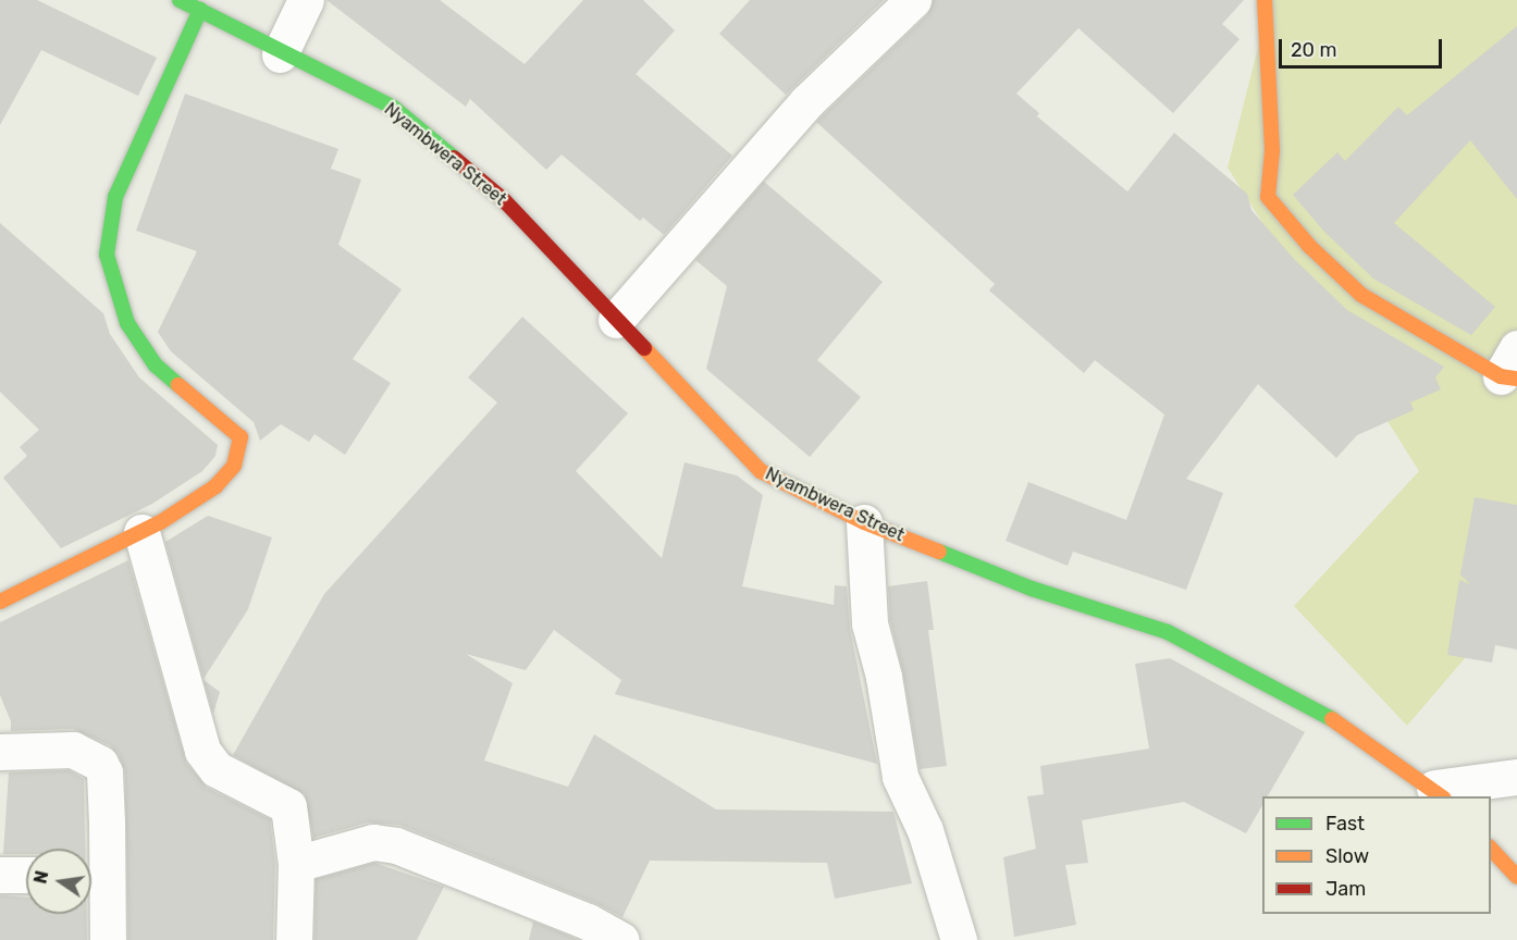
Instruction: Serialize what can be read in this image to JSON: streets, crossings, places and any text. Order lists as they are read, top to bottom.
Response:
{
  "streets": {
    "street": ["Nyambwera Street"]
  },
  "legend": ["Fast", "Slow", "Jam"],
  "scale_bar": "20 m",
  "north": "left"
}
